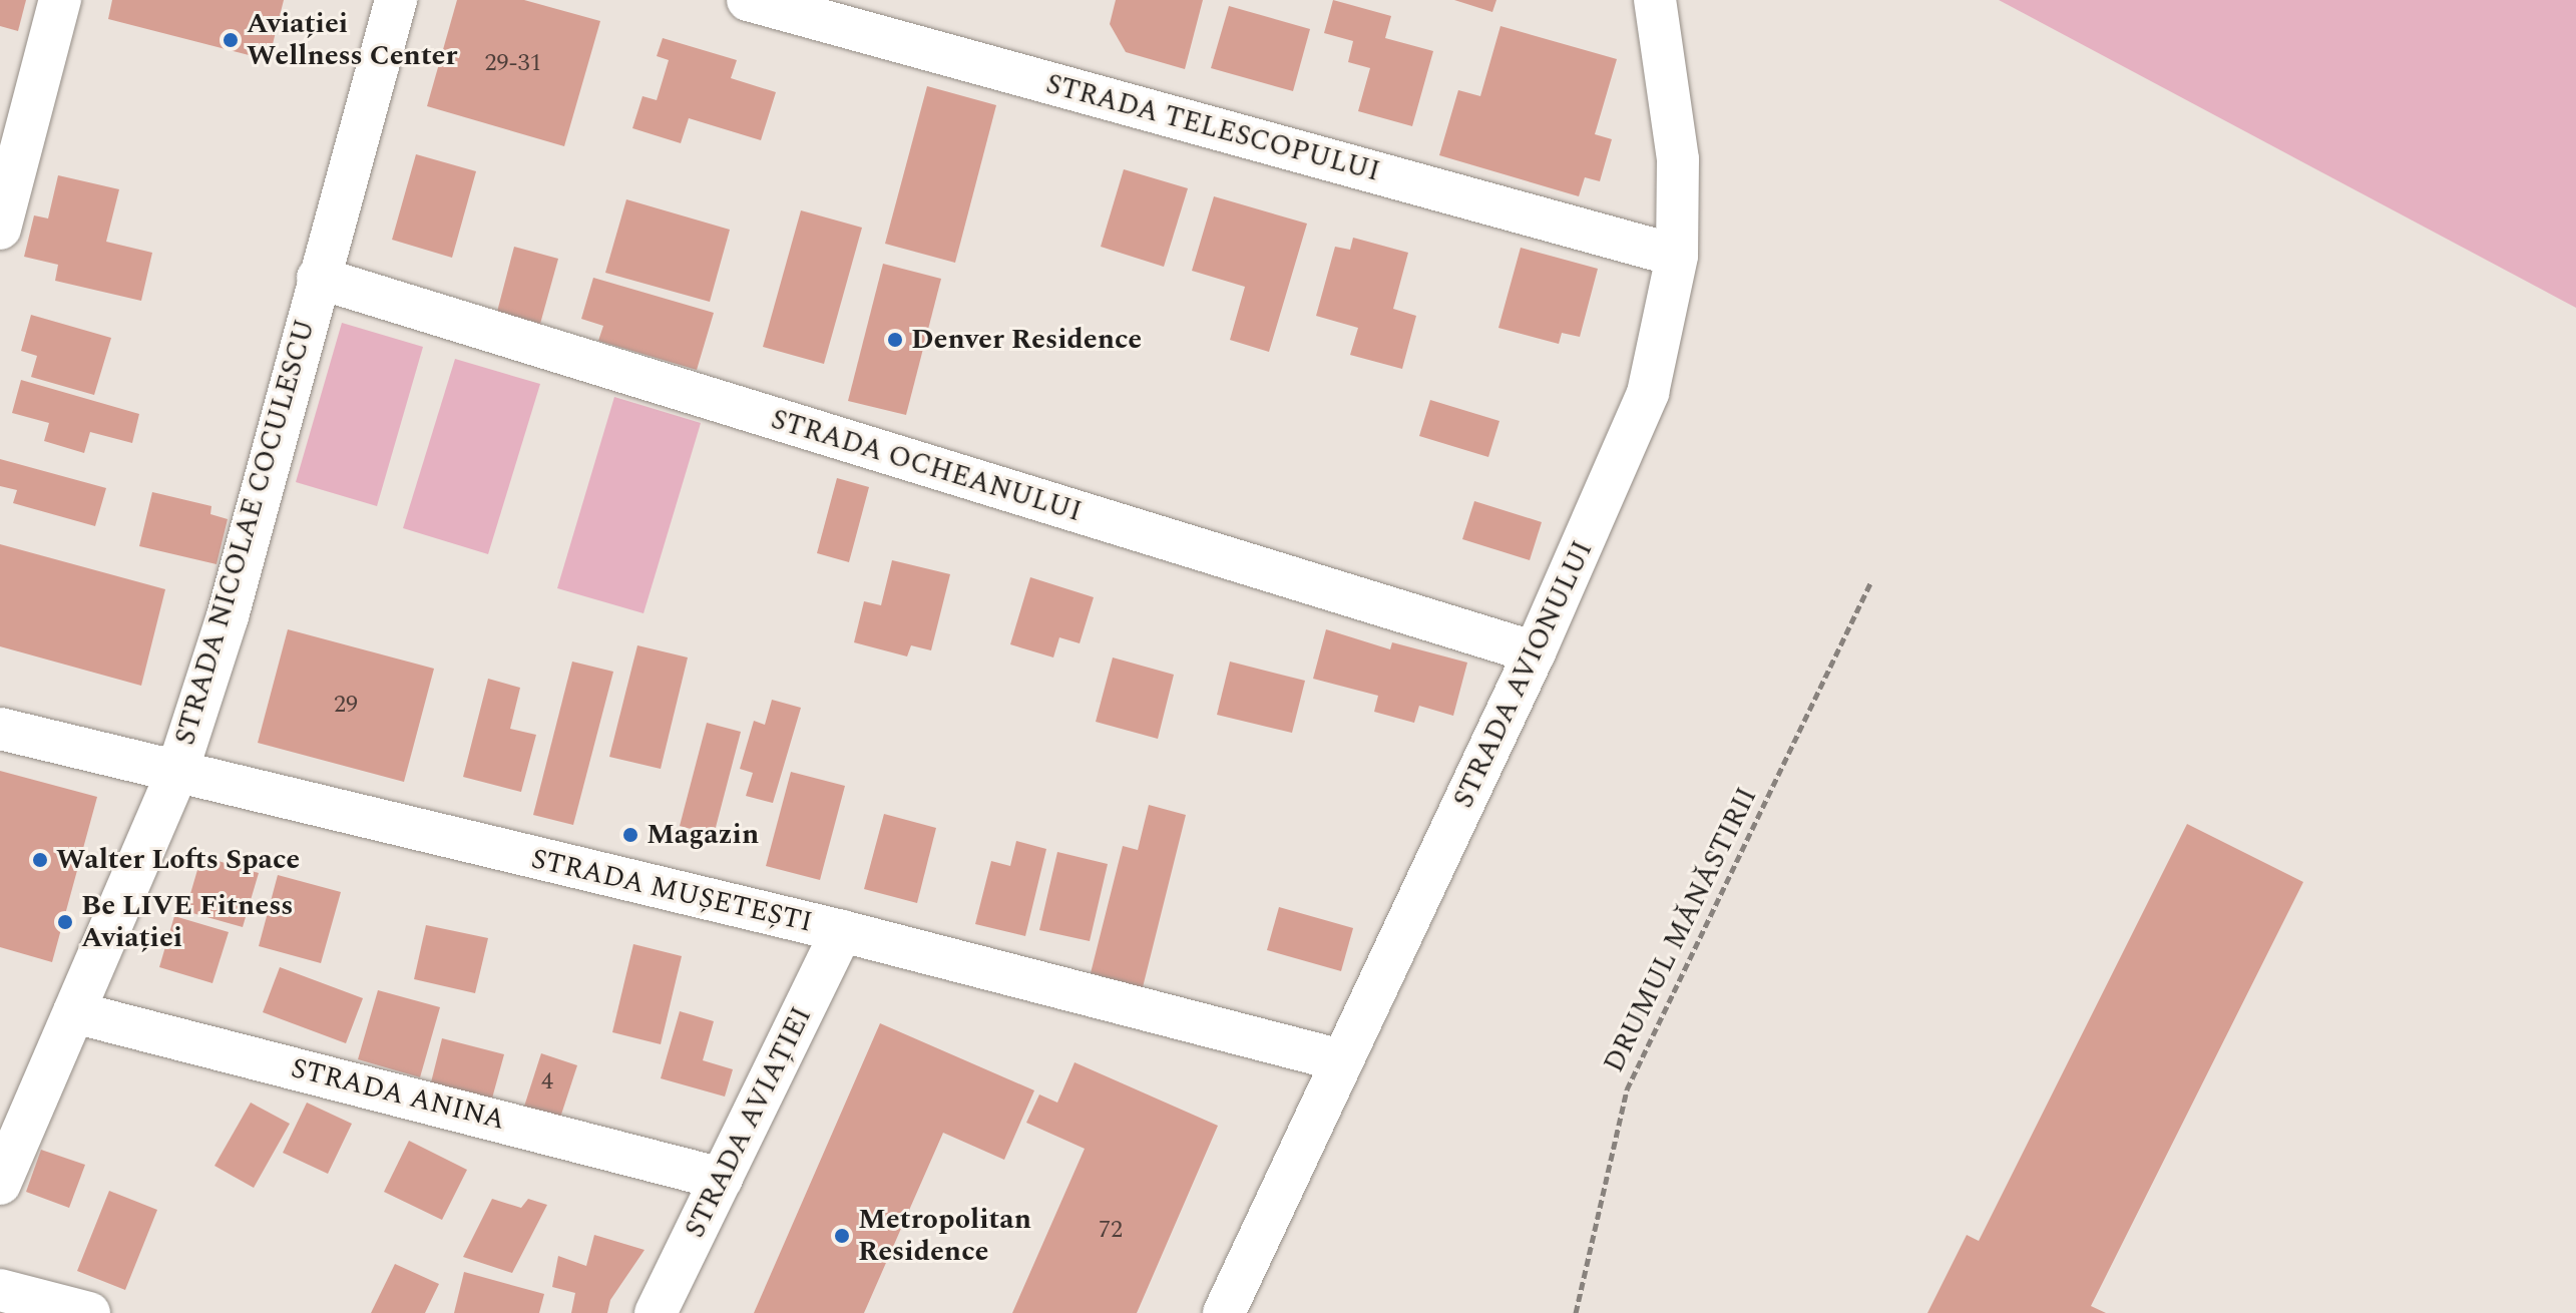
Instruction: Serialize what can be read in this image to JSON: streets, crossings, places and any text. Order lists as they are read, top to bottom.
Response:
{
  "streets": {
    "street": [
      "STRADA TELESCOPULUI",
      "STRADA OCHEANULUI",
      "STRADA NICOLAE COCULESCU",
      "STRADA AVIONULUI",
      "STRADA MUȘETEȘTI",
      "STRADA ANINA",
      "STRADA AVIAȚIEI"
    ],
    "path": ["DRUMUL MĂNĂSTIRII"]
  },
  "crossings": [
    ["STRADA TELESCOPULUI", "STRADA AVIONULUI"],
    ["STRADA OCHEANULUI", "STRADA NICOLAE COCULESCU"],
    ["STRADA OCHEANULUI", "STRADA AVIONULUI"],
    ["STRADA NICOLAE COCULESCU", "STRADA MUȘETEȘTI"],
    ["STRADA NICOLAE COCULESCU", "STRADA ANINA"],
    ["STRADA AVIONULUI", "STRADA MUȘETEȘTI"],
    ["STRADA MUȘETEȘTI", "STRADA AVIAȚIEI"],
    ["STRADA ANINA", "STRADA AVIAȚIEI"]
  ],
  "places": [
    "Aviației Wellness Center",
    "Denver Residence",
    "Magazin",
    "Walter Lofts Space",
    "Be LIVE Fitness Aviației",
    "Metropolitan Residence"
  ],
  "house_numbers": [
    "29-31",
    "29",
    "4",
    "72"
  ]
}
